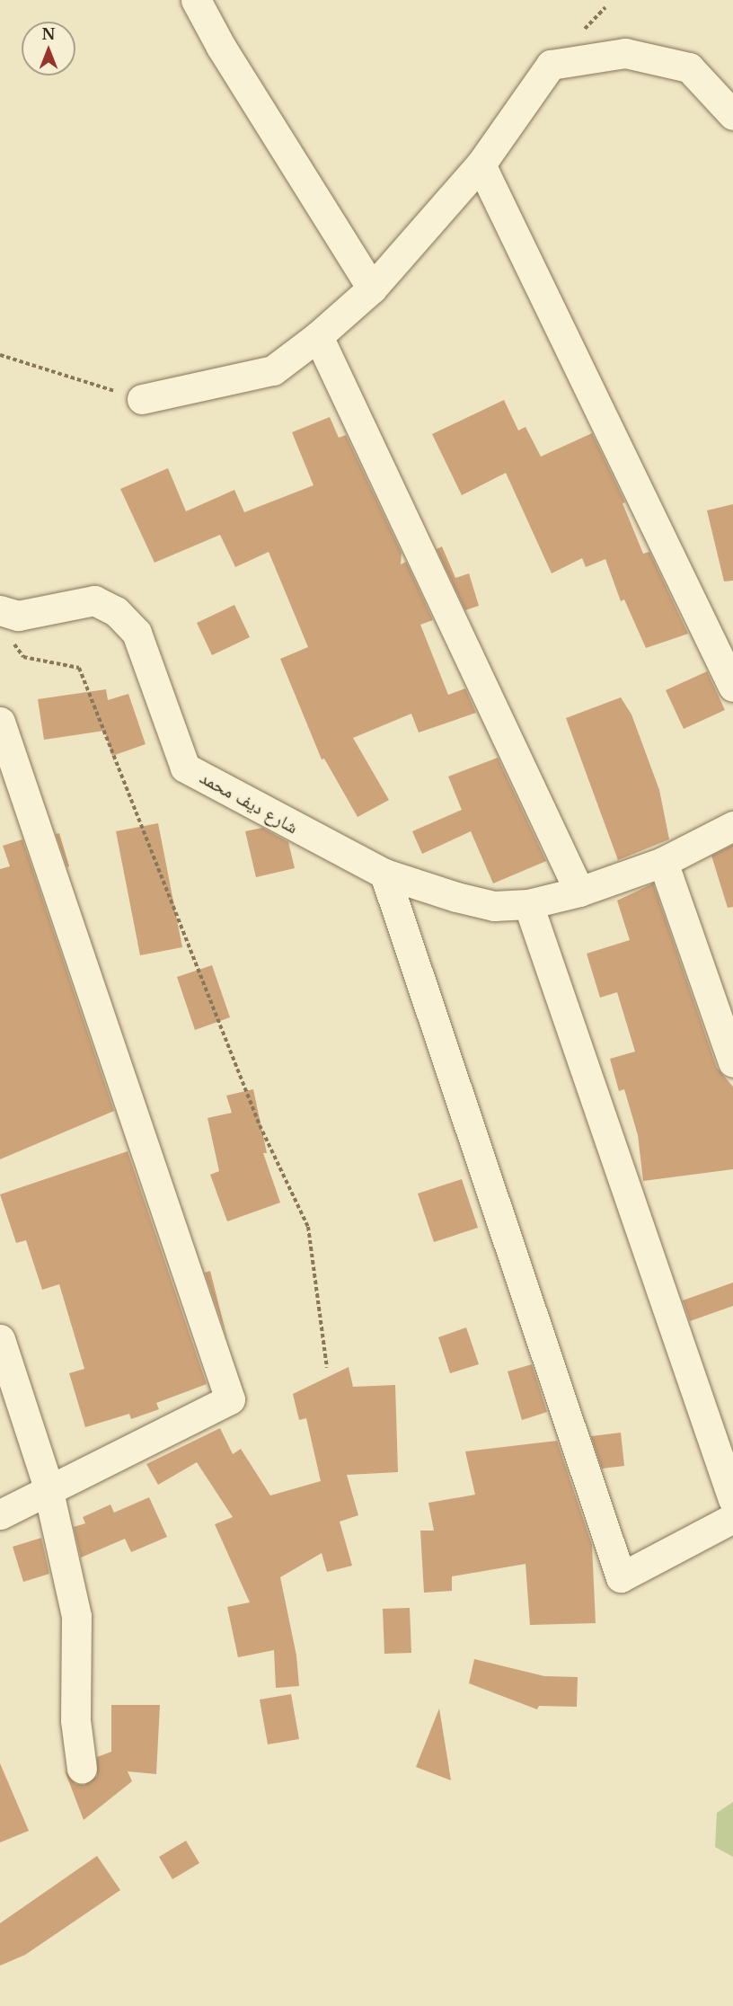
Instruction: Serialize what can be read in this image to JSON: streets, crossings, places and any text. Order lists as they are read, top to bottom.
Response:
{
  "streets": {
    "street": ["شارع ديف محمد"]
  },
  "north": "top"
}
